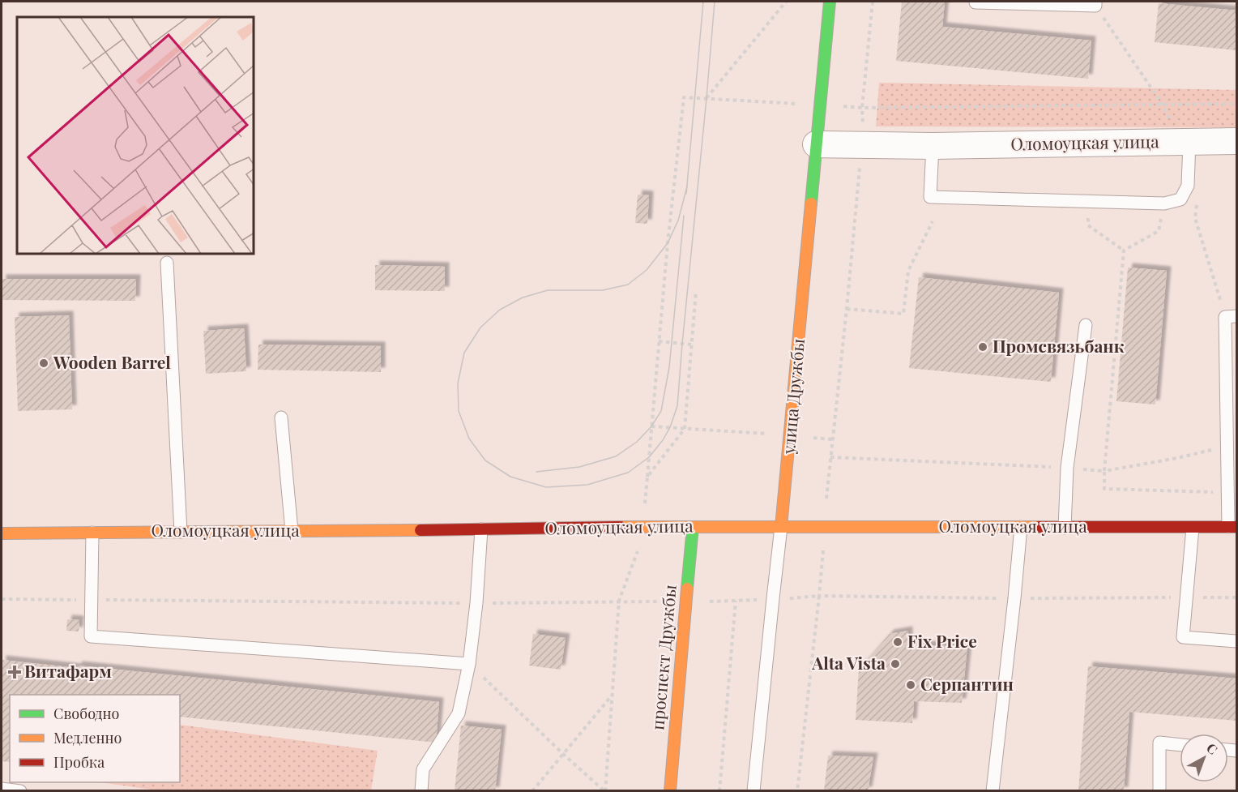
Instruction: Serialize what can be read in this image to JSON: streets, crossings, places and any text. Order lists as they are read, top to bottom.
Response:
{
  "streets": {
    "street": ["Оломоуцкая улица", "улица Дружбы", "проспект Дружбы"]
  },
  "crossings": [
    ["Оломоуцкая улица", "улица Дружбы"],
    ["Оломоуцкая улица", "проспект Дружбы"]
  ],
  "places": {
    "other": [
      "Промсвязьбанк",
      "Wooden Barrel",
      "Fix Price",
      "Alta Vista",
      "Серпантин"
    ],
    "health": ["Витафарм"]
  },
  "legend": ["Свободно", "Медленно", "Пробка"],
  "north": "top right"
}
